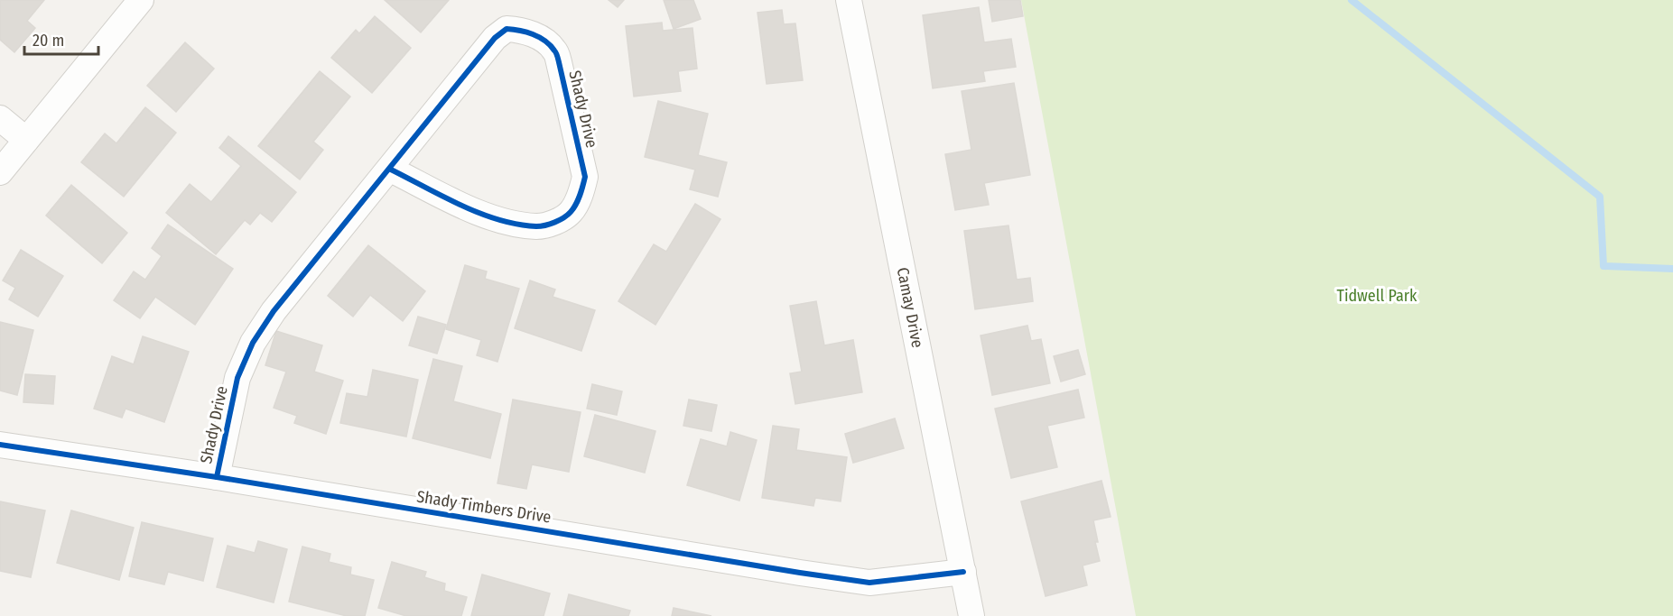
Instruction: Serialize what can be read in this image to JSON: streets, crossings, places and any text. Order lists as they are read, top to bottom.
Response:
{
  "streets": {
    "street": ["Shady Drive", "Camay Drive", "Shady Timbers Drive"]
  },
  "crossings": [
    ["Shady Drive", "Shady Timbers Drive"],
    ["Camay Drive", "Shady Timbers Drive"]
  ],
  "parks": ["Tidwell Park"],
  "scale_bar": "20 m"
}
